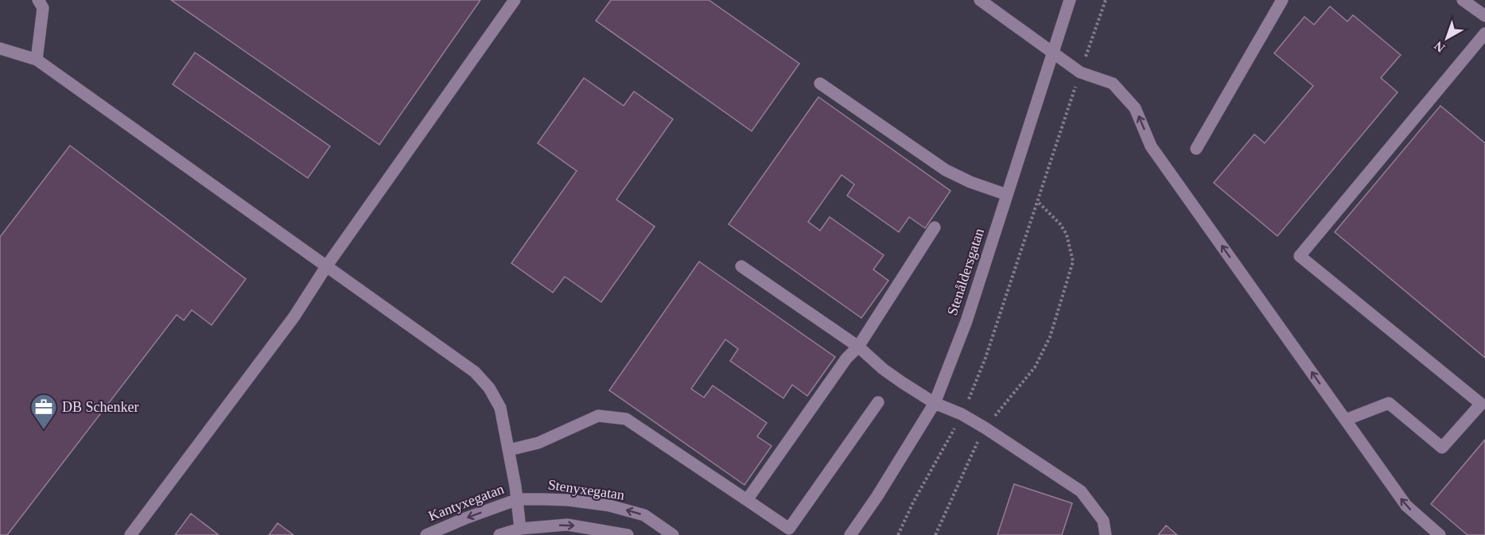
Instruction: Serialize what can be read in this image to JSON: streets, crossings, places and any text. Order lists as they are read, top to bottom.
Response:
{
  "streets": {
    "street": ["Stenåldersgatan", "Stenyxegatan", "Kantyxegatan"]
  },
  "crossings": [
    ["Stenyxegatan", "Kantyxegatan"]
  ],
  "one_way": ["Kantyxegatan"],
  "places": {
    "office": ["DB Schenker"]
  },
  "north": "bottom left"
}
